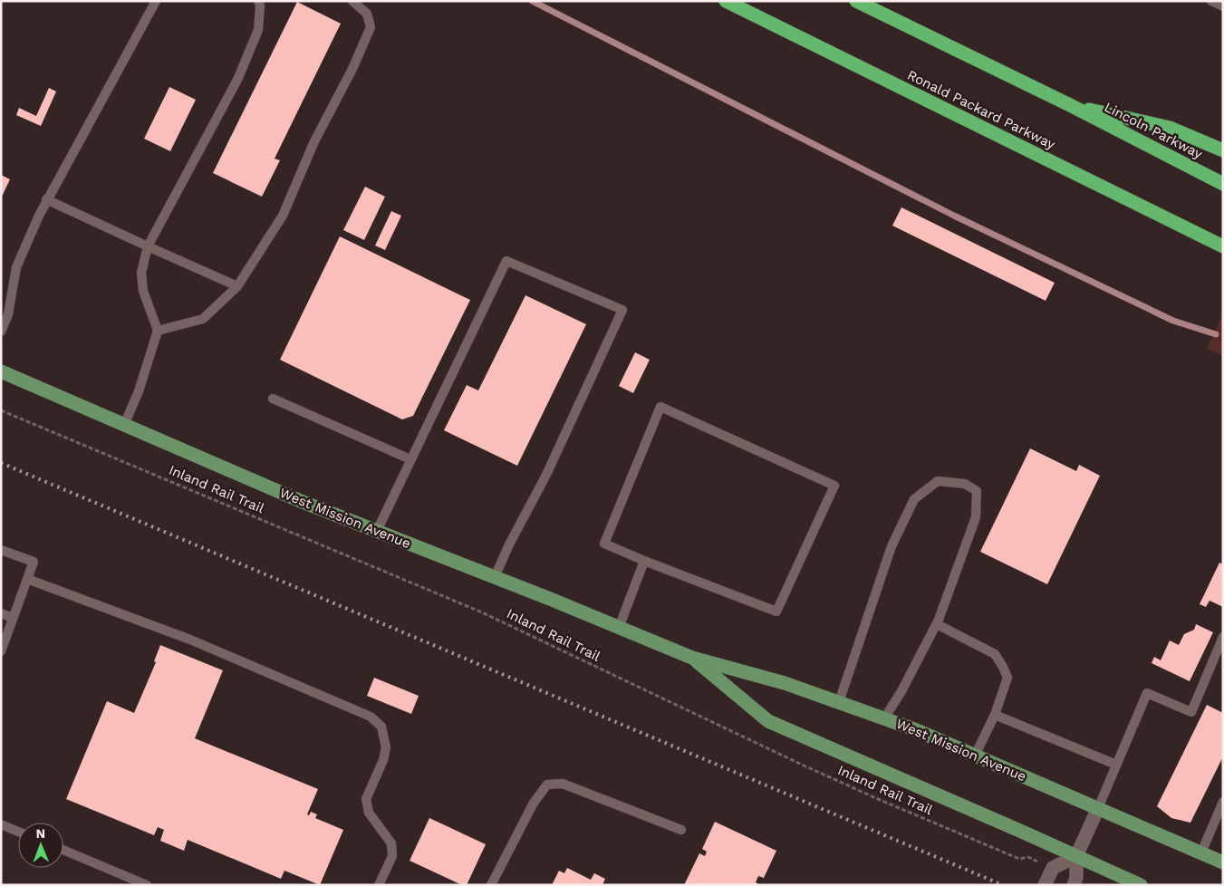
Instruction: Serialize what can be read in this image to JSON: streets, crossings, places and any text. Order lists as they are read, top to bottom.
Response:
{
  "streets": {
    "highway": ["Ronald Packard Parkway", "Lincoln Parkway"],
    "main road": ["West Mission Avenue"],
    "path": ["Inland Rail Trail"]
  },
  "north": "top"
}
